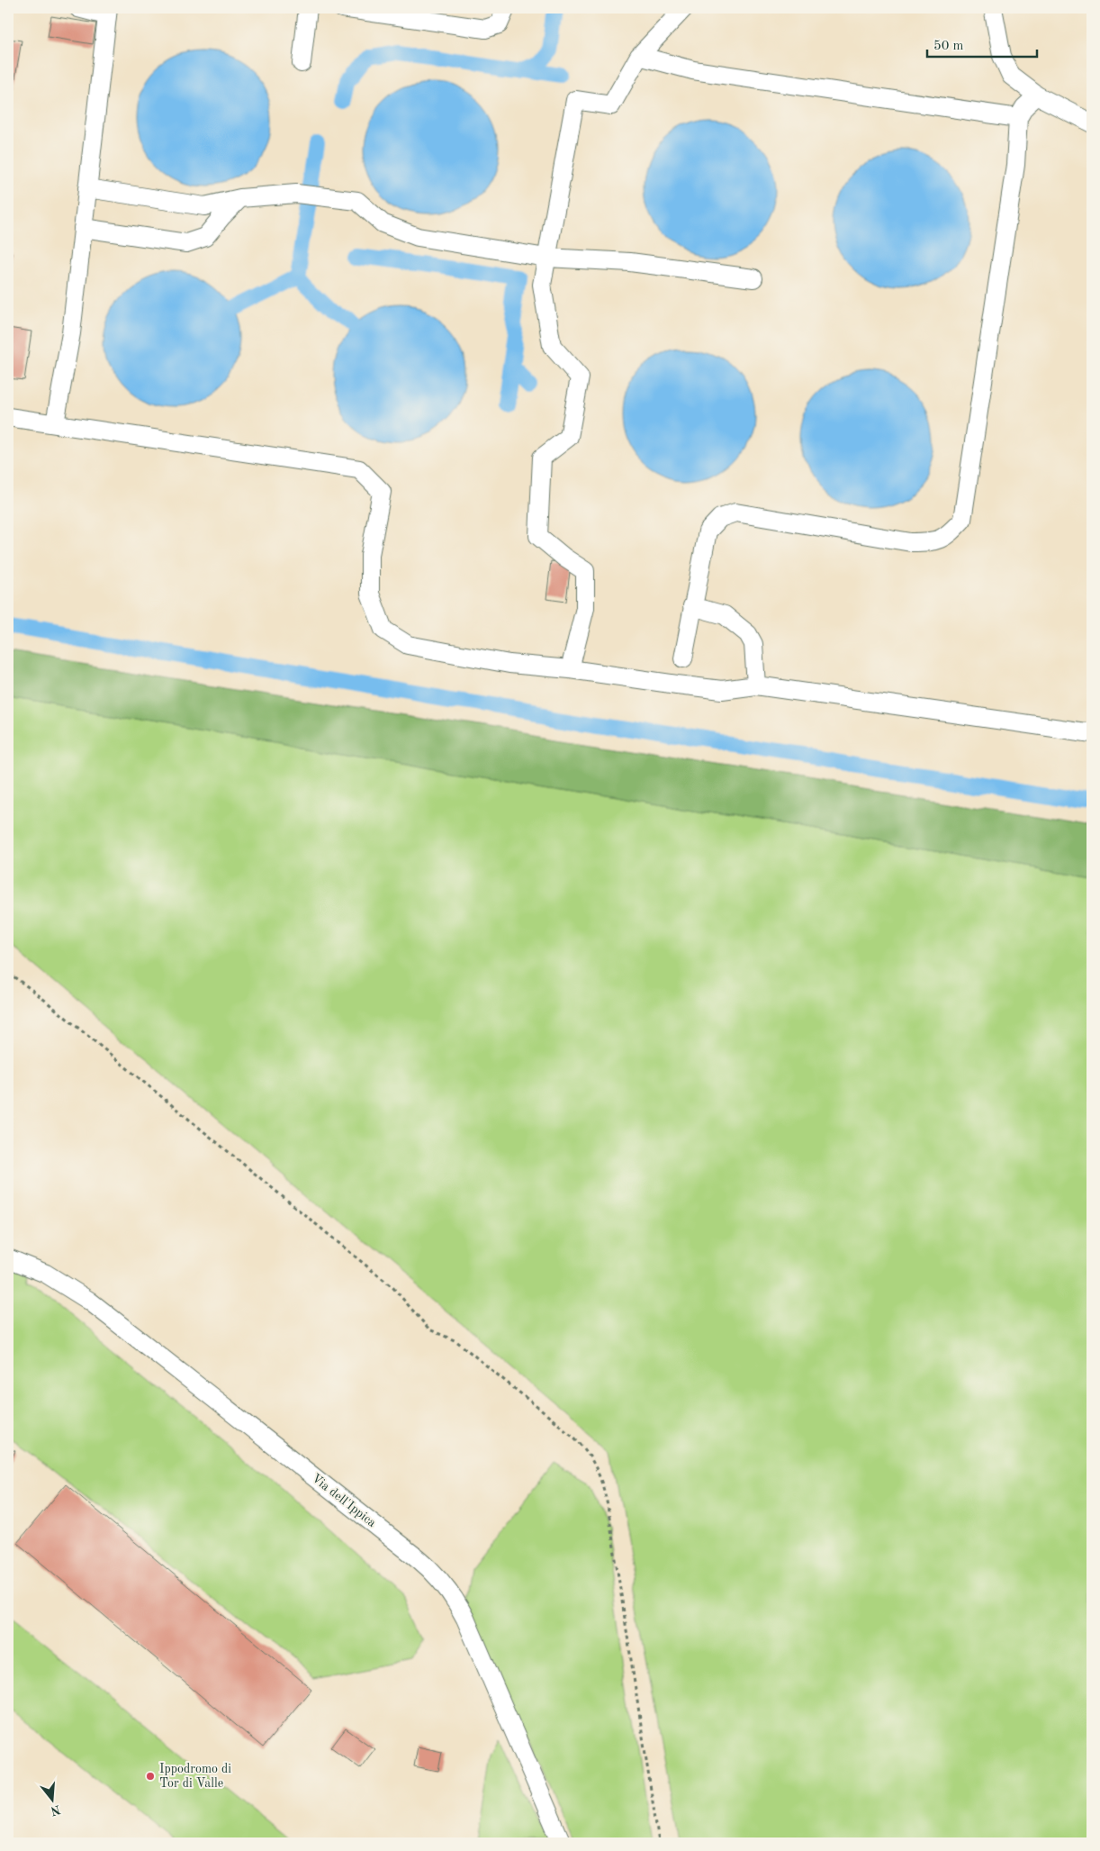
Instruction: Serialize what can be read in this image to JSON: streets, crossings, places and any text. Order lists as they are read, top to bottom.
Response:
{
  "streets": {
    "street": ["Via dell'Ippica"]
  },
  "places": ["Ippodromo di Tor di Valle"],
  "scale_bar": "50 m",
  "north": "bottom"
}
